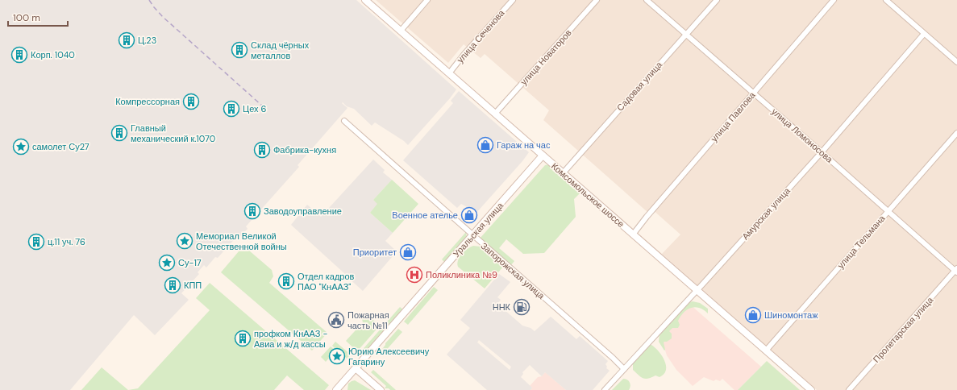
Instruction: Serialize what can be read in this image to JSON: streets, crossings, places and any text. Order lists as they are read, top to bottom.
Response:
{
  "streets": {
    "main road": ["Комсомольское шоссе", "Уральская улица"],
    "street": [
      "улица Сеченова",
      "улица Новаторов",
      "Садовая улица",
      "улица Павлова",
      "улица Ломоносова",
      "Амурская улица",
      "улица Тельмана",
      "Запорожская улица",
      "Пролетарская улица"
    ]
  },
  "crossings": [
    ["улица Сеченова", "Комсомольское шоссе"],
    ["улица Новаторов", "Комсомольское шоссе"],
    ["Садовая улица", "улица Ломоносова"],
    ["Садовая улица", "Комсомольское шоссе"],
    ["улица Павлова", "улица Ломоносова"],
    ["улица Павлова", "Комсомольское шоссе"],
    ["улица Ломоносова", "Амурская улица"],
    ["улица Ломоносова", "улица Тельмана"],
    ["улица Ломоносова", "Пролетарская улица"],
    ["Комсомольское шоссе", "Амурская улица"],
    ["Комсомольское шоссе", "Уральская улица"],
    ["Комсомольское шоссе", "улица Тельмана"],
    ["Амурская улица", "Запорожская улица"],
    ["Уральская улица", "Запорожская улица"]
  ],
  "places": {
    "building": [
      "Ц.23",
      "Склад чёрных металлов",
      "Корп. 1040",
      "Компрессорная",
      "Цех 6",
      "Главный механический к.1070",
      "Фабрика-кухня",
      "Заводоуправление",
      "ц.11 уч. 76",
      "Отдел кадров ПАО \"КнААЗ\"",
      "КПП",
      "профком КнААЗ - Авиа и ж/д кассы"
    ],
    "shop": [
      "Гараж на час",
      "Военное ателье",
      "Приоритет",
      "Шиномонтаж"
    ],
    "place": [
      "самолет Су27",
      "Мемориал Великой Отечественной войны",
      "Су-17",
      "Юрию Алексеевичу Гагарину"
    ],
    "hospital": ["Поликлиника №9"],
    "fuel station": ["ННК"],
    "public building": ["Пожарная часть №11"]
  },
  "scale_bar": "100 m"
}
